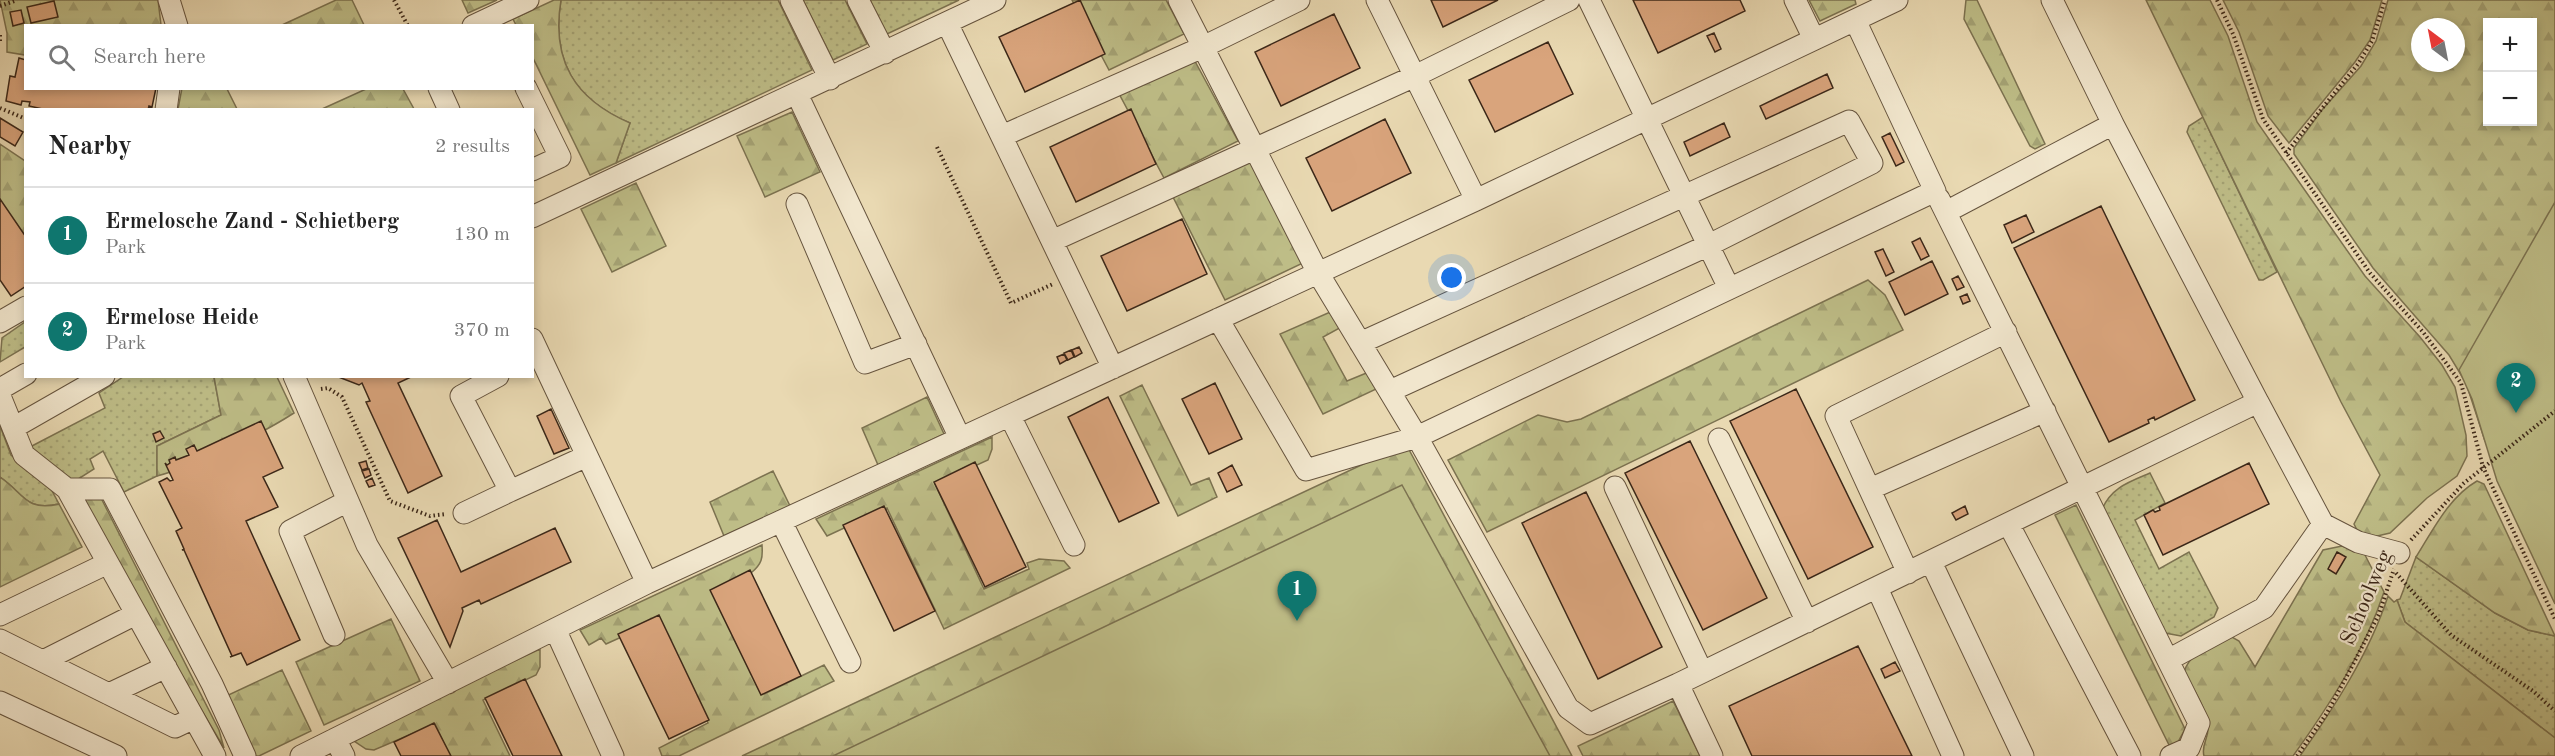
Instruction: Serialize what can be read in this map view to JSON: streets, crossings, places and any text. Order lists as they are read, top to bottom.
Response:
{
  "streets": {
    "path": ["Schoolweg"]
  },
  "north": "top left",
  "page": {
    "map_buttons": ["+", "−"],
    "search": "Search here",
    "heading": ["Nearby", "2 results"],
    "list": [
      {
        "mark": "1",
        "name": "Ermelosche Zand - Schietberg",
        "note": "Park",
        "value": "130 m"
      },
      {
        "mark": "2",
        "name": "Ermelose Heide",
        "note": "Park",
        "value": "370 m"
      }
    ],
    "pins": ["2", "1"]
  }
}
